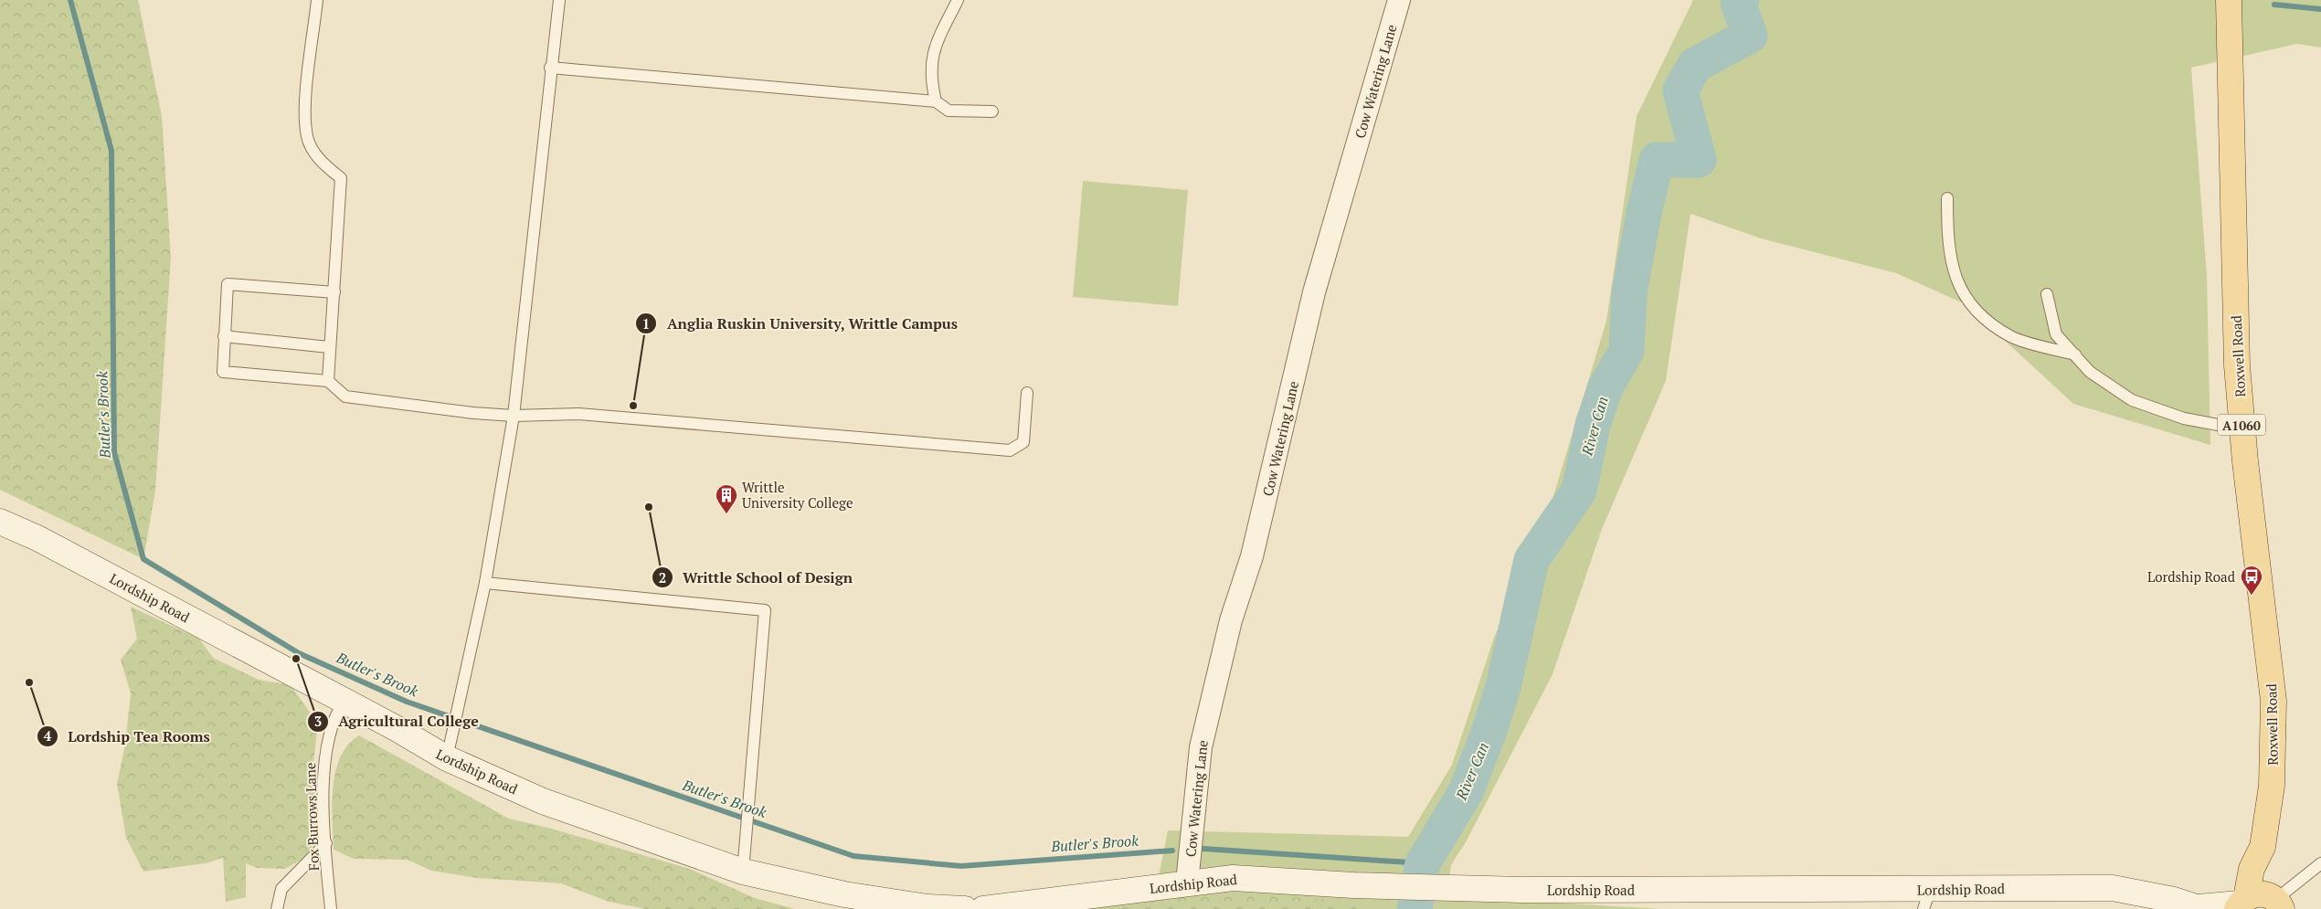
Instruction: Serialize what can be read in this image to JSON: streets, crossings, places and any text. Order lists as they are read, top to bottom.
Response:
{
  "streets": {
    "main road": ["Roxwell Road", "A1060"],
    "street": ["Cow Watering Lane", "Lordship Road"],
    "lane": ["Fox Burrows Lane"]
  },
  "crossings": [
    ["Cow Watering Lane", "Lordship Road"],
    ["Roxwell Road", "Lordship Road"],
    ["Lordship Road", "Fox Burrows Lane"]
  ],
  "water": ["Butler's Brook", "River Can"],
  "places": {
    "other": [
      "Anglia Ruskin University, Writtle Campus",
      "Writtle School of Design",
      "Agricultural College",
      "Lordship Tea Rooms"
    ],
    "building": ["Writtle University College"],
    "bus stop": ["Lordship Road"]
  }
}
